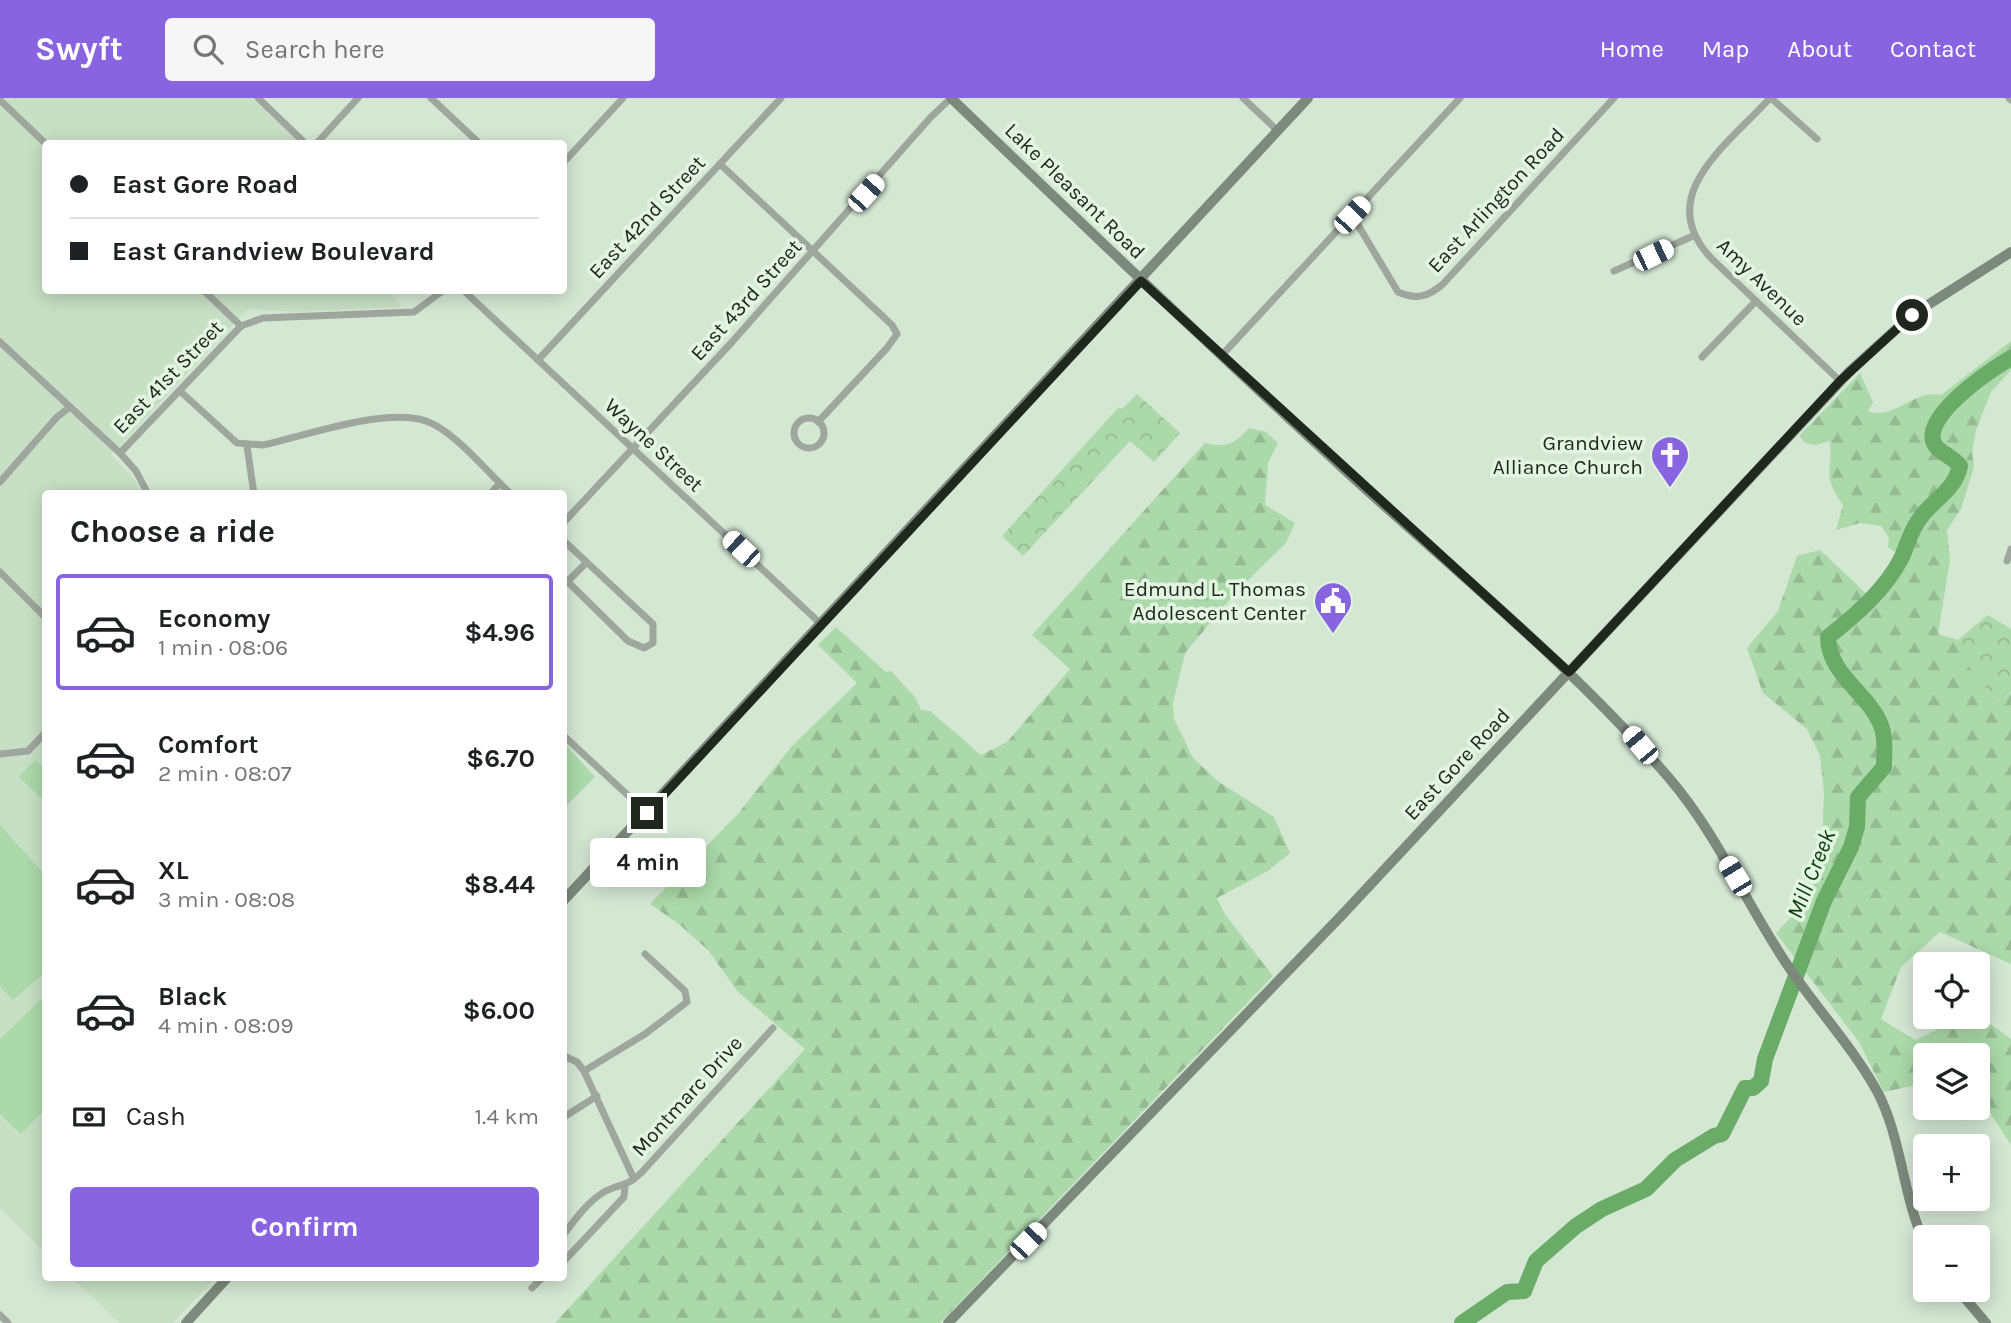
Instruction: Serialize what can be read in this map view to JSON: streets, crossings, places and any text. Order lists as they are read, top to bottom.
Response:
{
  "streets": {
    "street": [
      "Lake Pleasant Road",
      "East Arlington Road",
      "East 42nd Street",
      "Amy Avenue",
      "East 43rd Street",
      "East 41st Street",
      "Wayne Street",
      "East Gore Road",
      "Montmarc Drive"
    ]
  },
  "crossings": [
    ["Lake Pleasant Road", "East 43rd Street"],
    ["Lake Pleasant Road", "East Gore Road"],
    ["East 42nd Street", "Wayne Street"],
    ["Amy Avenue", "East Gore Road"],
    ["East 43rd Street", "Wayne Street"]
  ],
  "water": ["Mill Creek"],
  "places": {
    "church": ["Grandview Alliance Church"],
    "public building": ["Edmund L. Thomas Adolescent Center"]
  },
  "page": {
    "header": "Swyft",
    "search": "Search here",
    "nav": [
      "Home",
      "Map",
      "About",
      "Contact"
    ],
    "banner": ["East Gore Road", "East Grandview Boulevard"],
    "heading": "Choose a ride",
    "list": [
      {
        "name": "Economy",
        "note": "1 min · 08:06",
        "value": "$4.96"
      },
      {
        "name": "Comfort",
        "note": "2 min · 08:07",
        "value": "$6.70"
      },
      {
        "name": "XL",
        "note": "3 min · 08:08",
        "value": "$8.44"
      },
      {
        "name": "Black",
        "note": "4 min · 08:09",
        "value": "$6.00"
      }
    ],
    "bubble": "4 min",
    "map_buttons": ["+", "−"],
    "pay": ["Cash", "1.4 km"],
    "buttons": "Confirm"
  }
}
